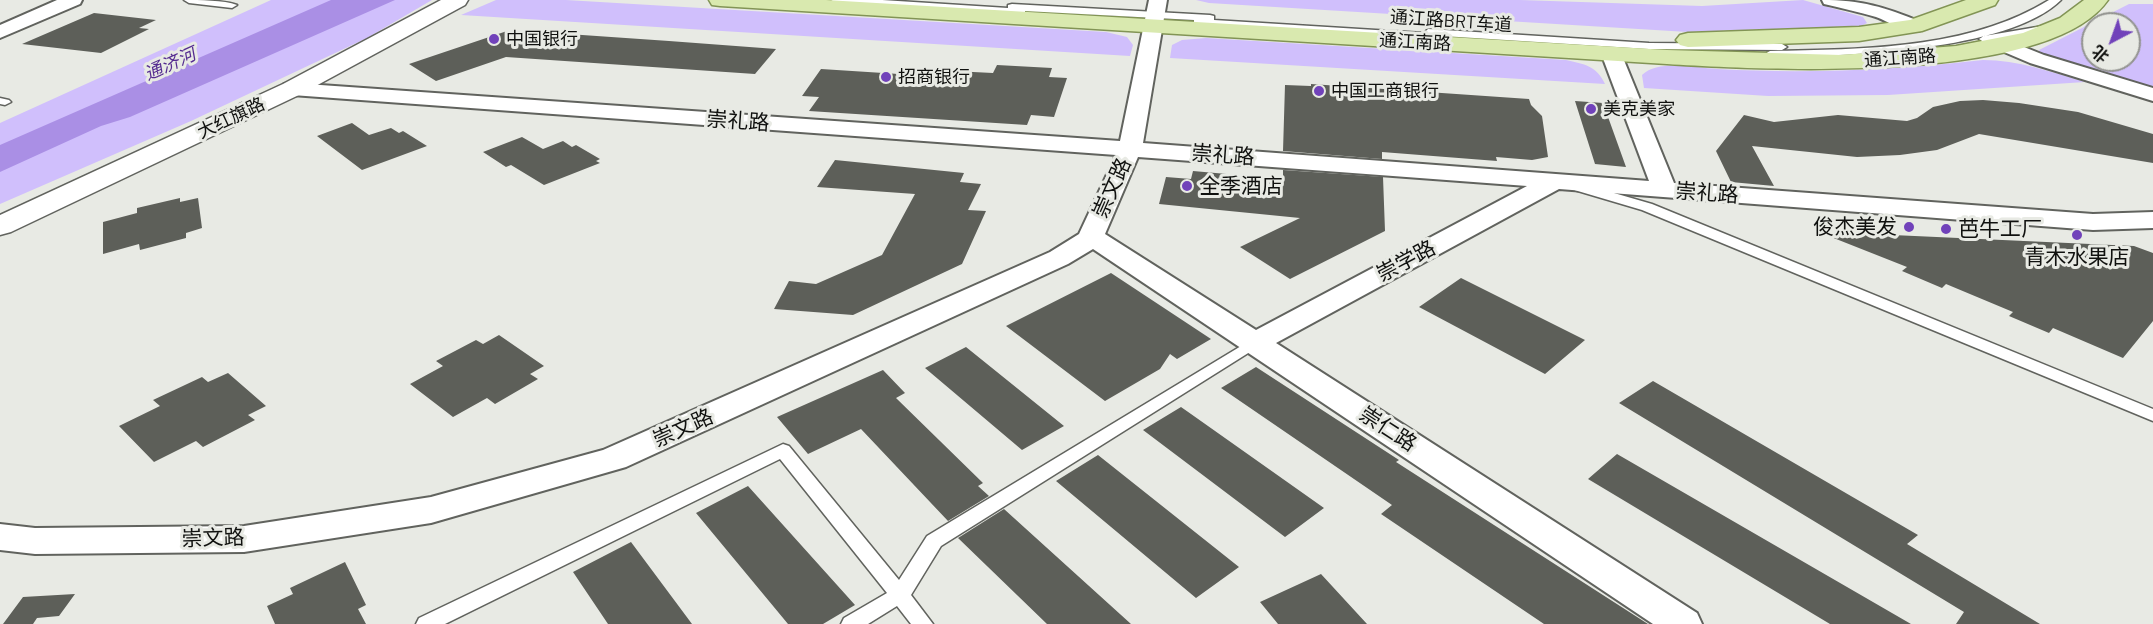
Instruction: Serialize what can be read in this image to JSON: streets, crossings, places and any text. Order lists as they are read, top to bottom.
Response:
{
  "streets": {
    "main road": ["通江南路"],
    "street": [
      "大红旗路",
      "崇礼路",
      "崇文路",
      "崇学路",
      "崇仁路"
    ],
    "lane": ["通江路BRT车道"]
  },
  "crossings": [
    ["通江路BRT车道", "通江南路"],
    ["通江路BRT车道", "崇文路"],
    ["通江南路", "崇文路"],
    ["大红旗路", "崇礼路"],
    ["崇礼路", "崇文路"],
    ["崇礼路", "崇学路"],
    ["崇文路", "崇仁路"],
    ["崇学路", "崇仁路"]
  ],
  "water": ["通济河"],
  "places": [
    "中国银行",
    "招商银行",
    "中国工商银行",
    "美克美家",
    "全季酒店",
    "俊杰美发",
    "芭牛工厂",
    "青木水果店"
  ],
  "north": "bottom left"
}
